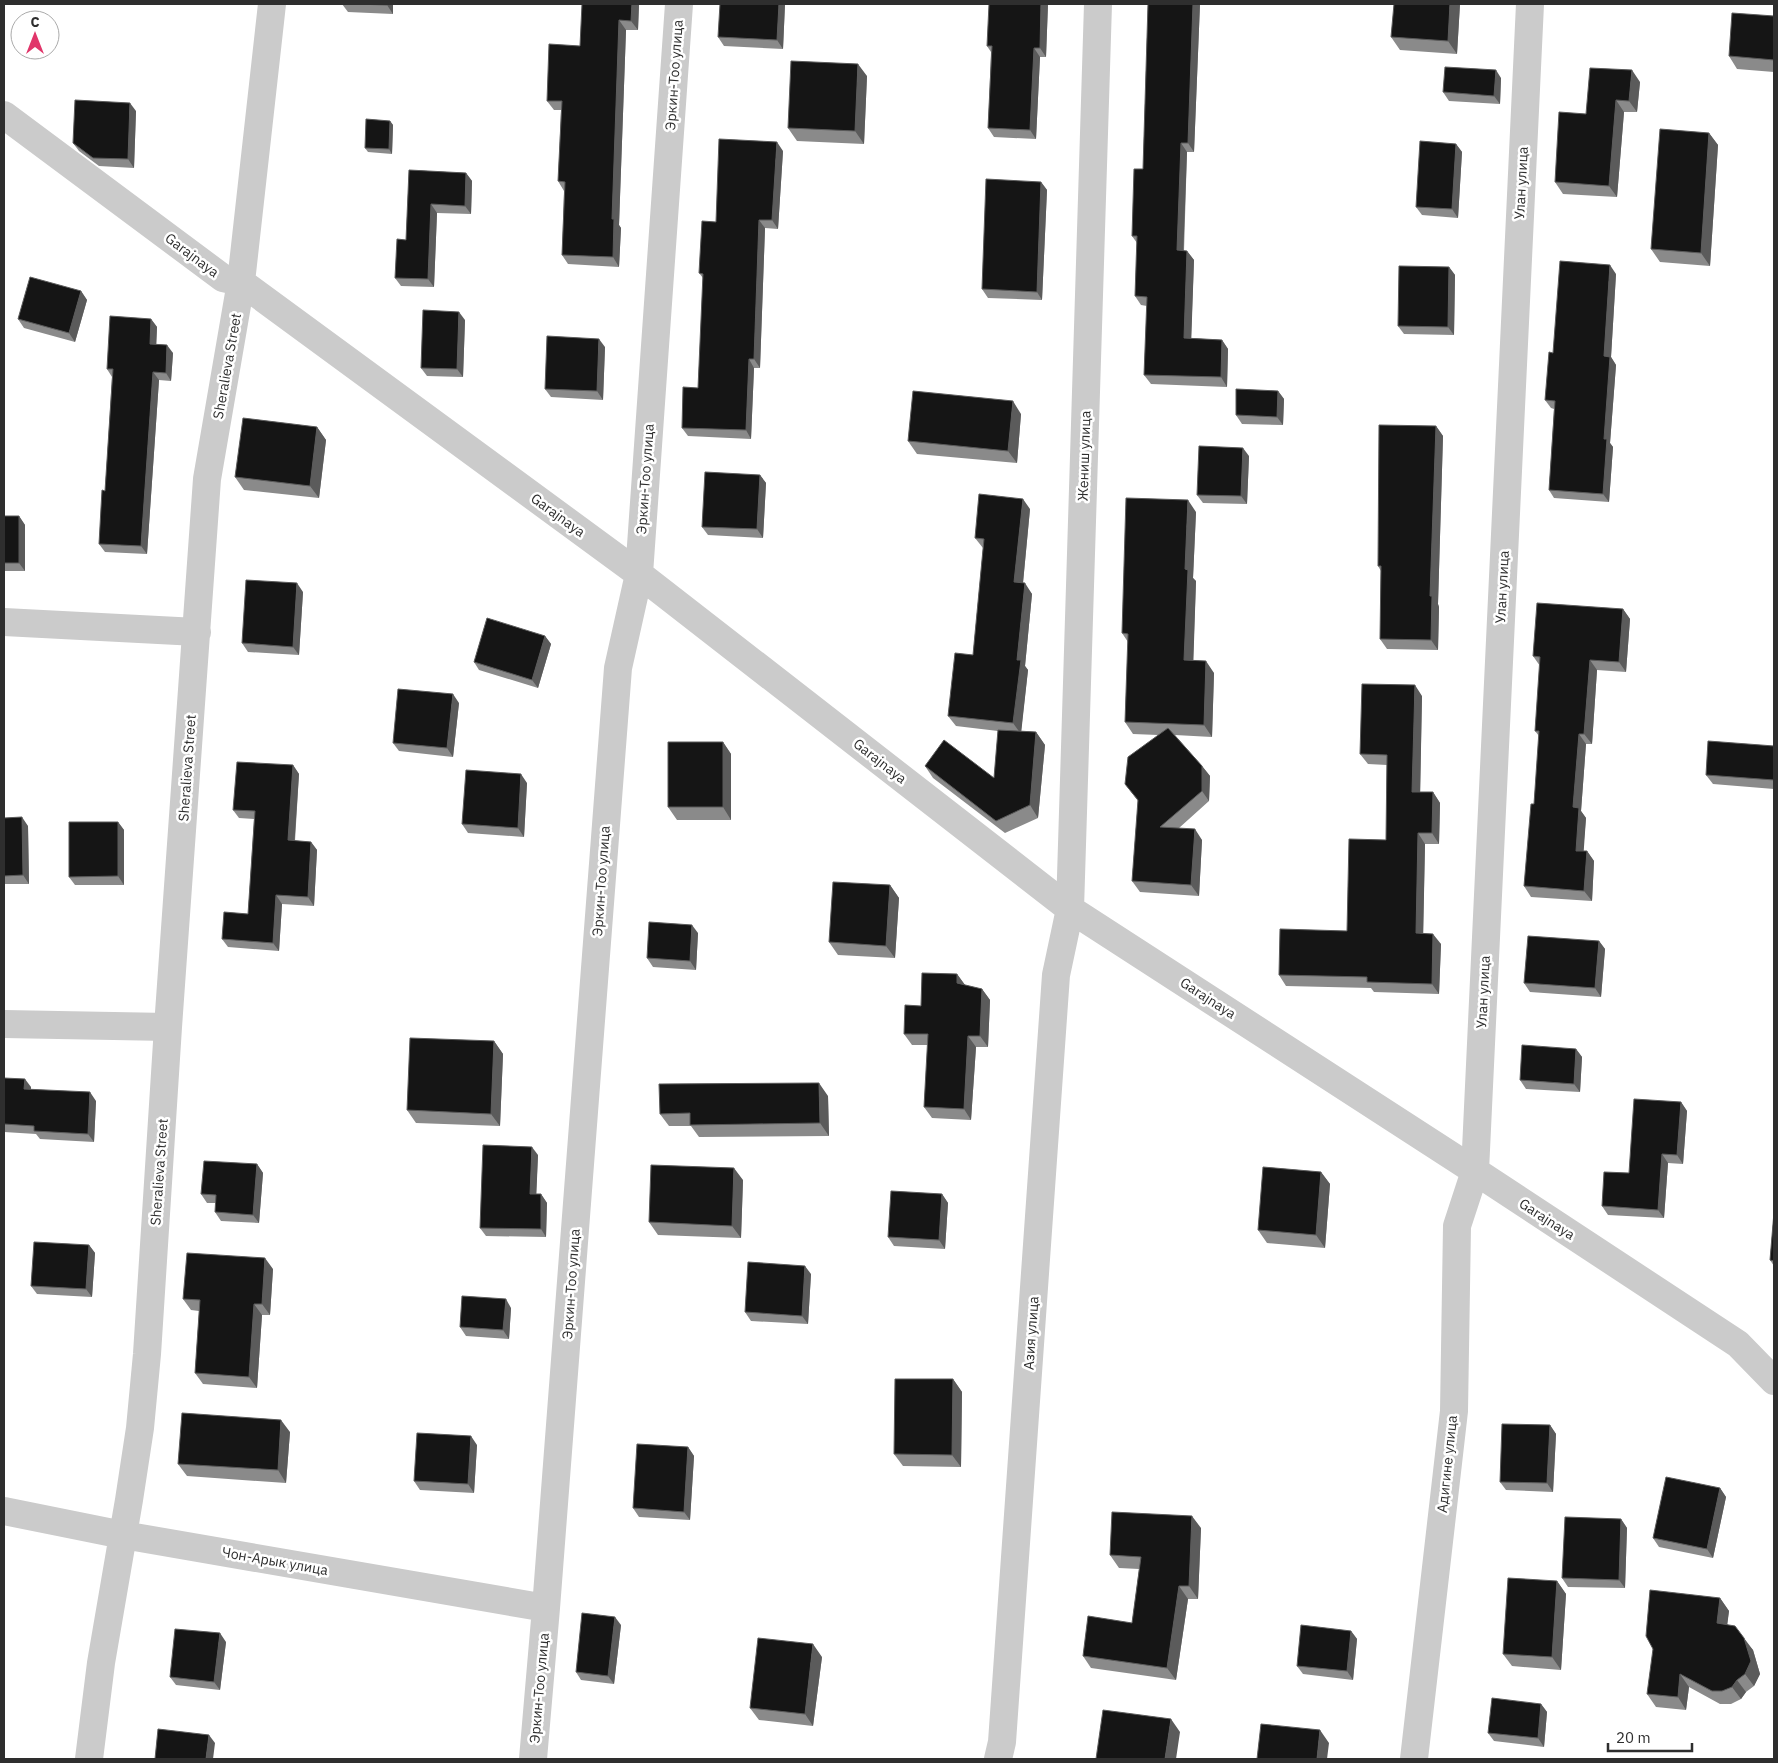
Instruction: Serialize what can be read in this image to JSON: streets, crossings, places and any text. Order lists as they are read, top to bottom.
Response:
{
  "streets": {
    "street": [
      "Эркин-Тоо улица",
      "Улан улица",
      "Garajnaya",
      "Sheralieva Street",
      "Жениш улица",
      "Азия улица",
      "Адигине улица",
      "Чон-Арык улица"
    ]
  },
  "crossings": [
    ["Эркин-Тоо улица", "Garajnaya"],
    ["Эркин-Тоо улица", "Чон-Арык улица"],
    ["Улан улица", "Garajnaya"],
    ["Улан улица", "Адигине улица"],
    ["Garajnaya", "Sheralieva Street"],
    ["Garajnaya", "Жениш улица"],
    ["Garajnaya", "Азия улица"],
    ["Garajnaya", "Адигине улица"],
    ["Sheralieva Street", "Чон-Арык улица"],
    ["Жениш улица", "Азия улица"]
  ],
  "scale_bar": "20 m",
  "north": "top"
}
